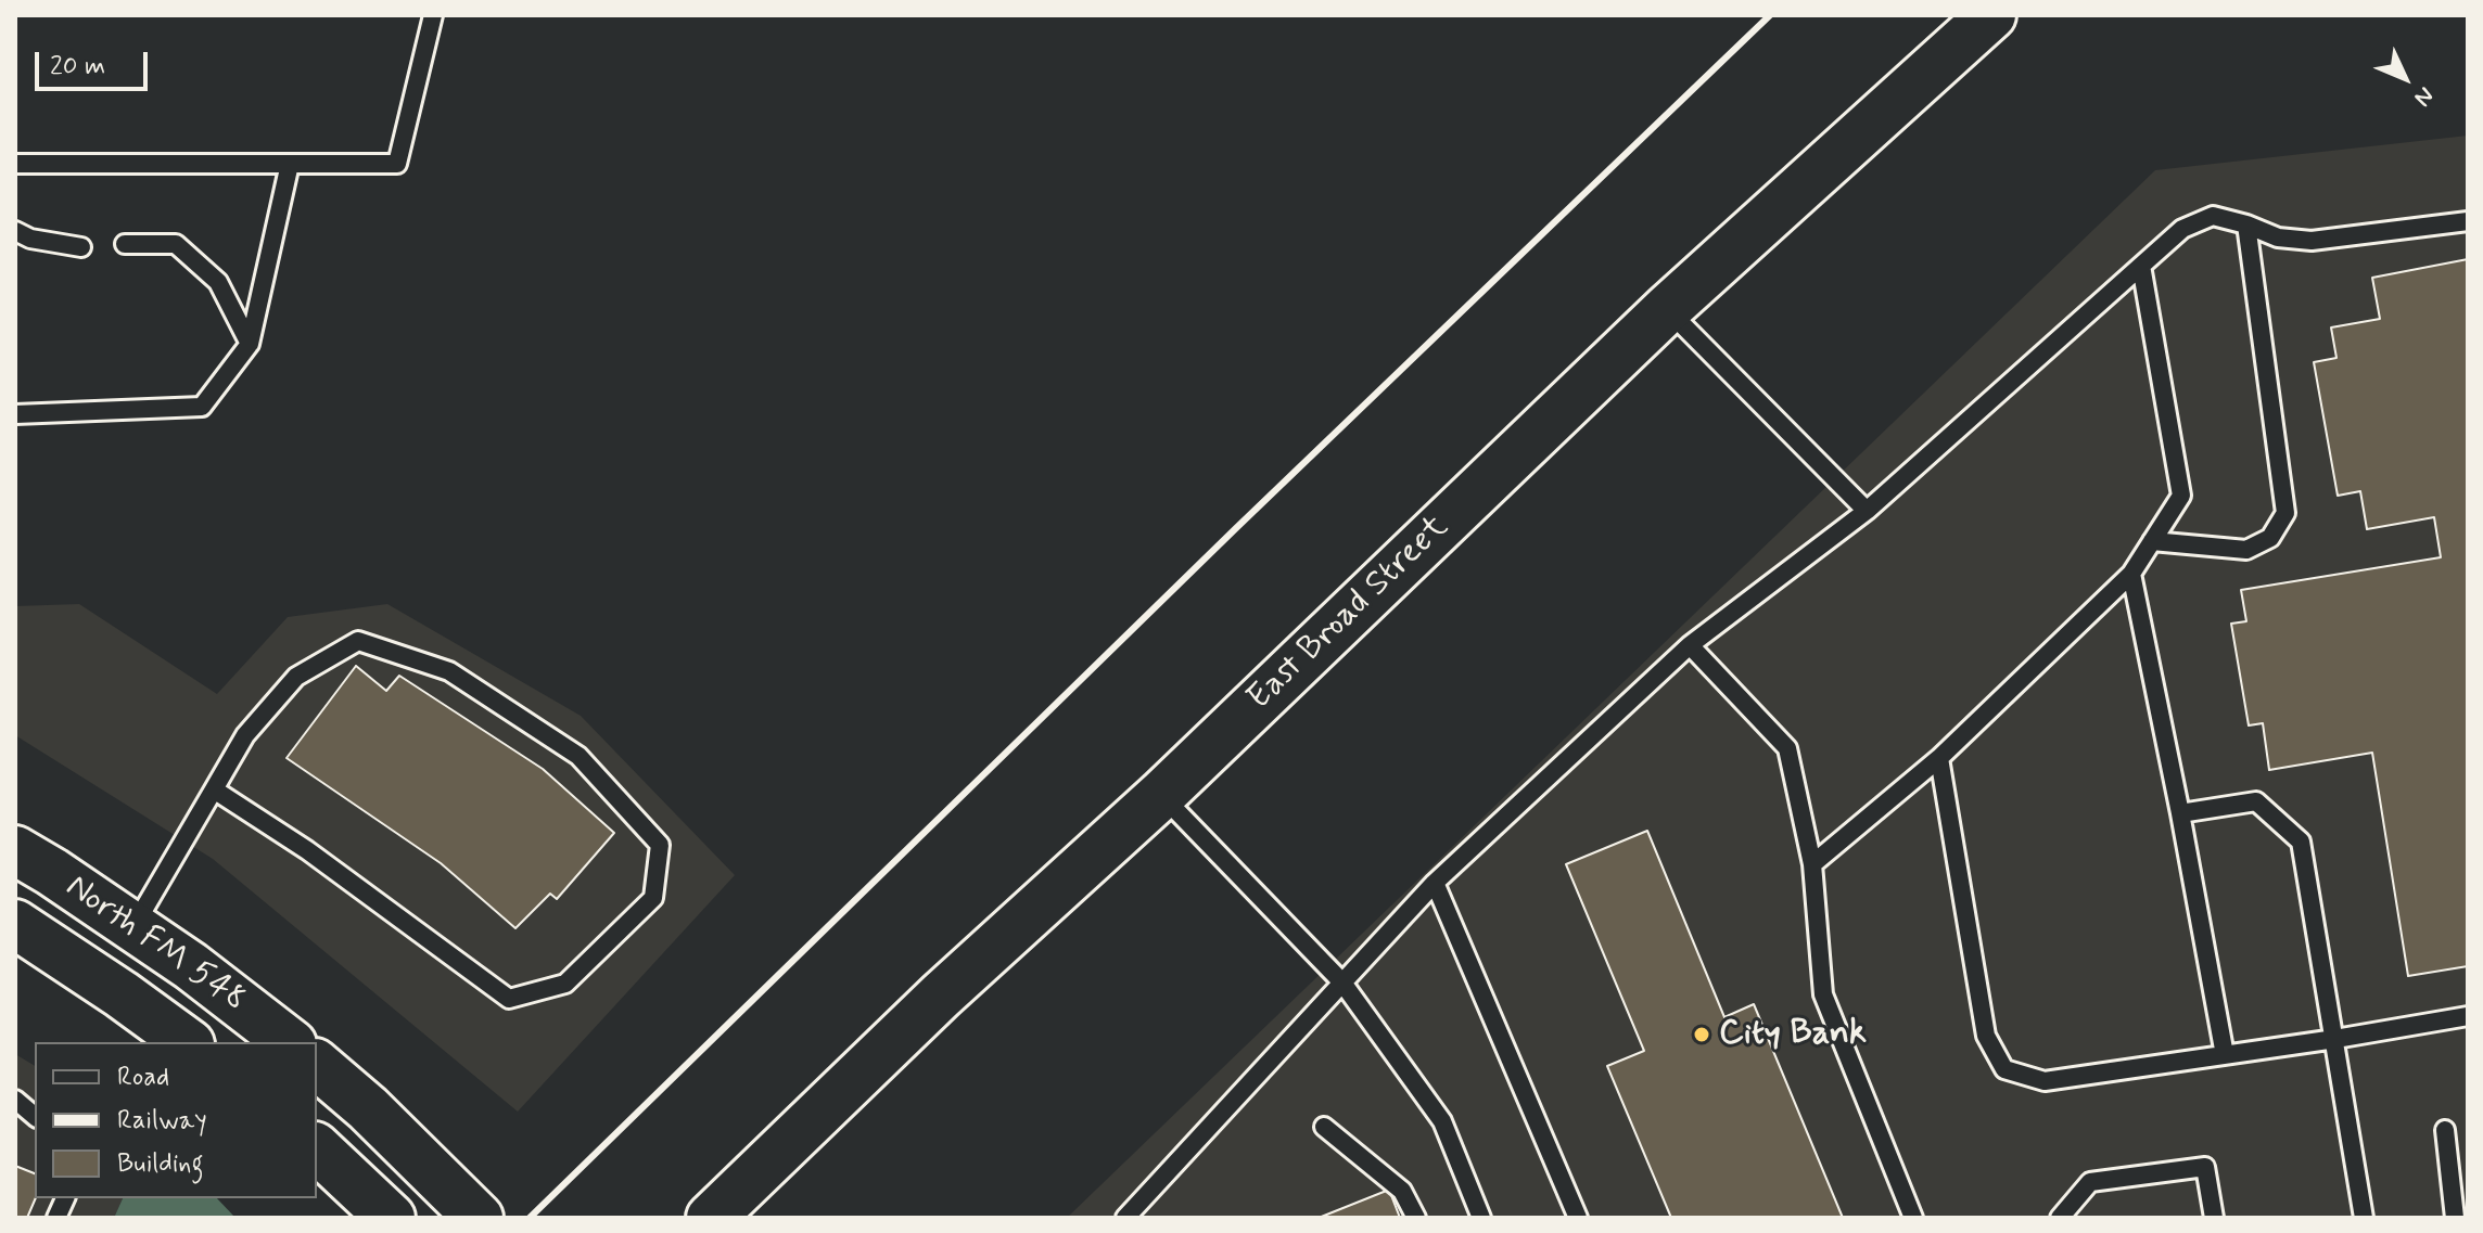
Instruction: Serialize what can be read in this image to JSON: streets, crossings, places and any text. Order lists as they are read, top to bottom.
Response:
{
  "streets": {
    "main road": ["East Broad Street", "North FM 548"]
  },
  "places": ["City Bank"],
  "legend": ["Road", "Railway", "Building"],
  "scale_bar": "20 m",
  "north": "bottom right"
}
